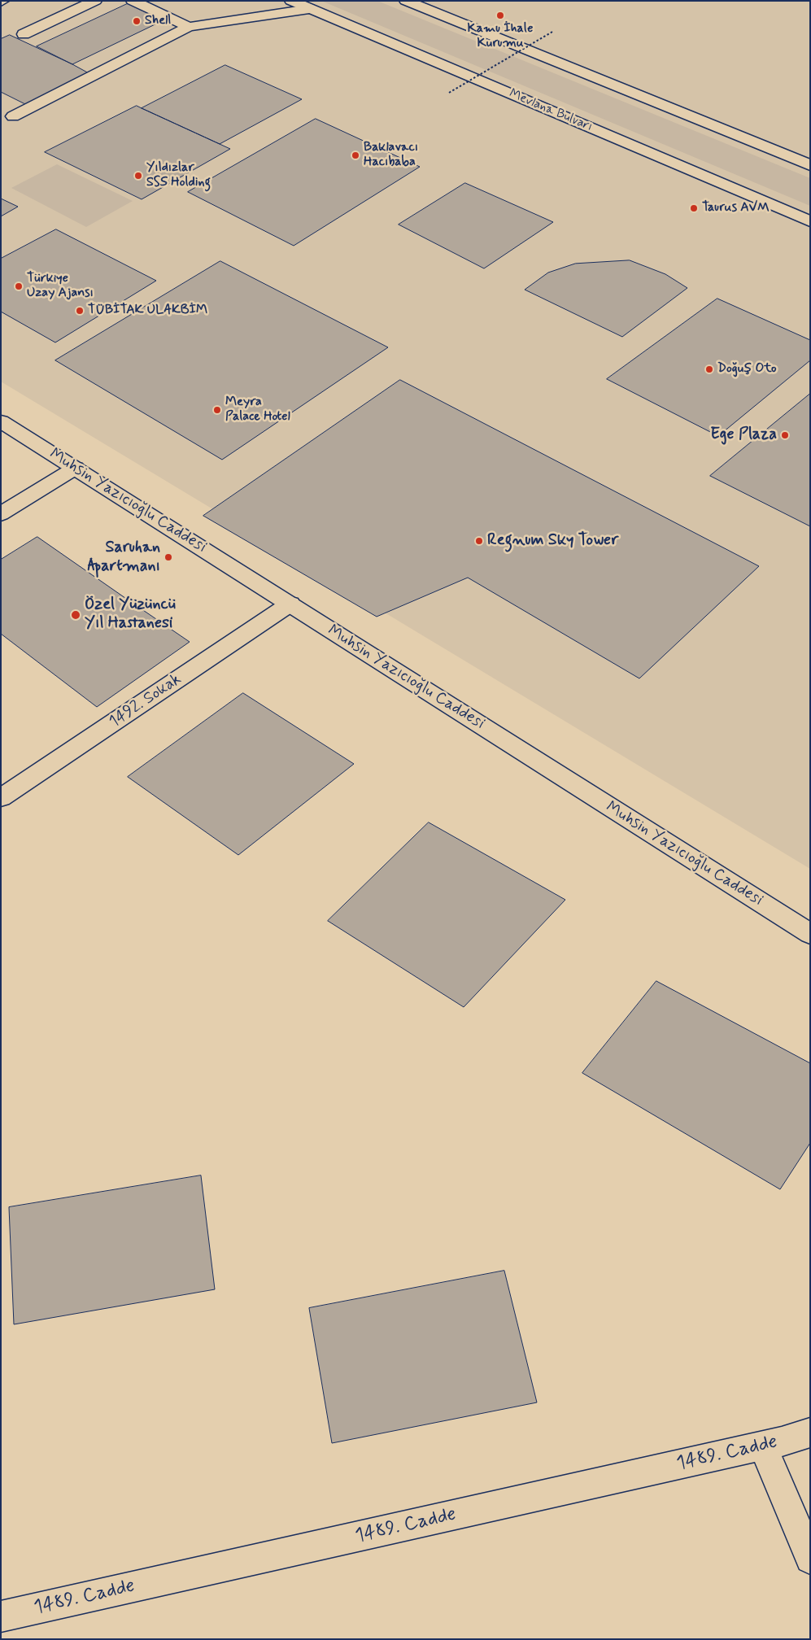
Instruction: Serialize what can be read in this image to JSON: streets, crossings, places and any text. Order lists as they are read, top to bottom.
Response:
{
  "streets": {
    "main road": [
      "Mevlana Bulvarı",
      "Muhsin Yazıcıoğlu Caddesi",
      "1492. Sokak",
      "1489. Cadde"
    ]
  },
  "crossings": [
    ["Muhsin Yazıcıoğlu Caddesi", "1492. Sokak"]
  ],
  "places": [
    "Kamu İhale Kurumu",
    "Shell",
    "Baklavacı Hacıbaba",
    "Yıldızlar SSS Holding",
    "Taurus AVM",
    "Türkiye Uzay Ajansı",
    "TÜBİTAK ULAKBİM",
    "Doğuş Oto",
    "Meyra Palace Hotel",
    "Ege Plaza",
    "Regnum Sky Tower",
    "Saruhan Apartmanı",
    "Özel Yüzüncü Yıl Hastanesi"
  ]
}
